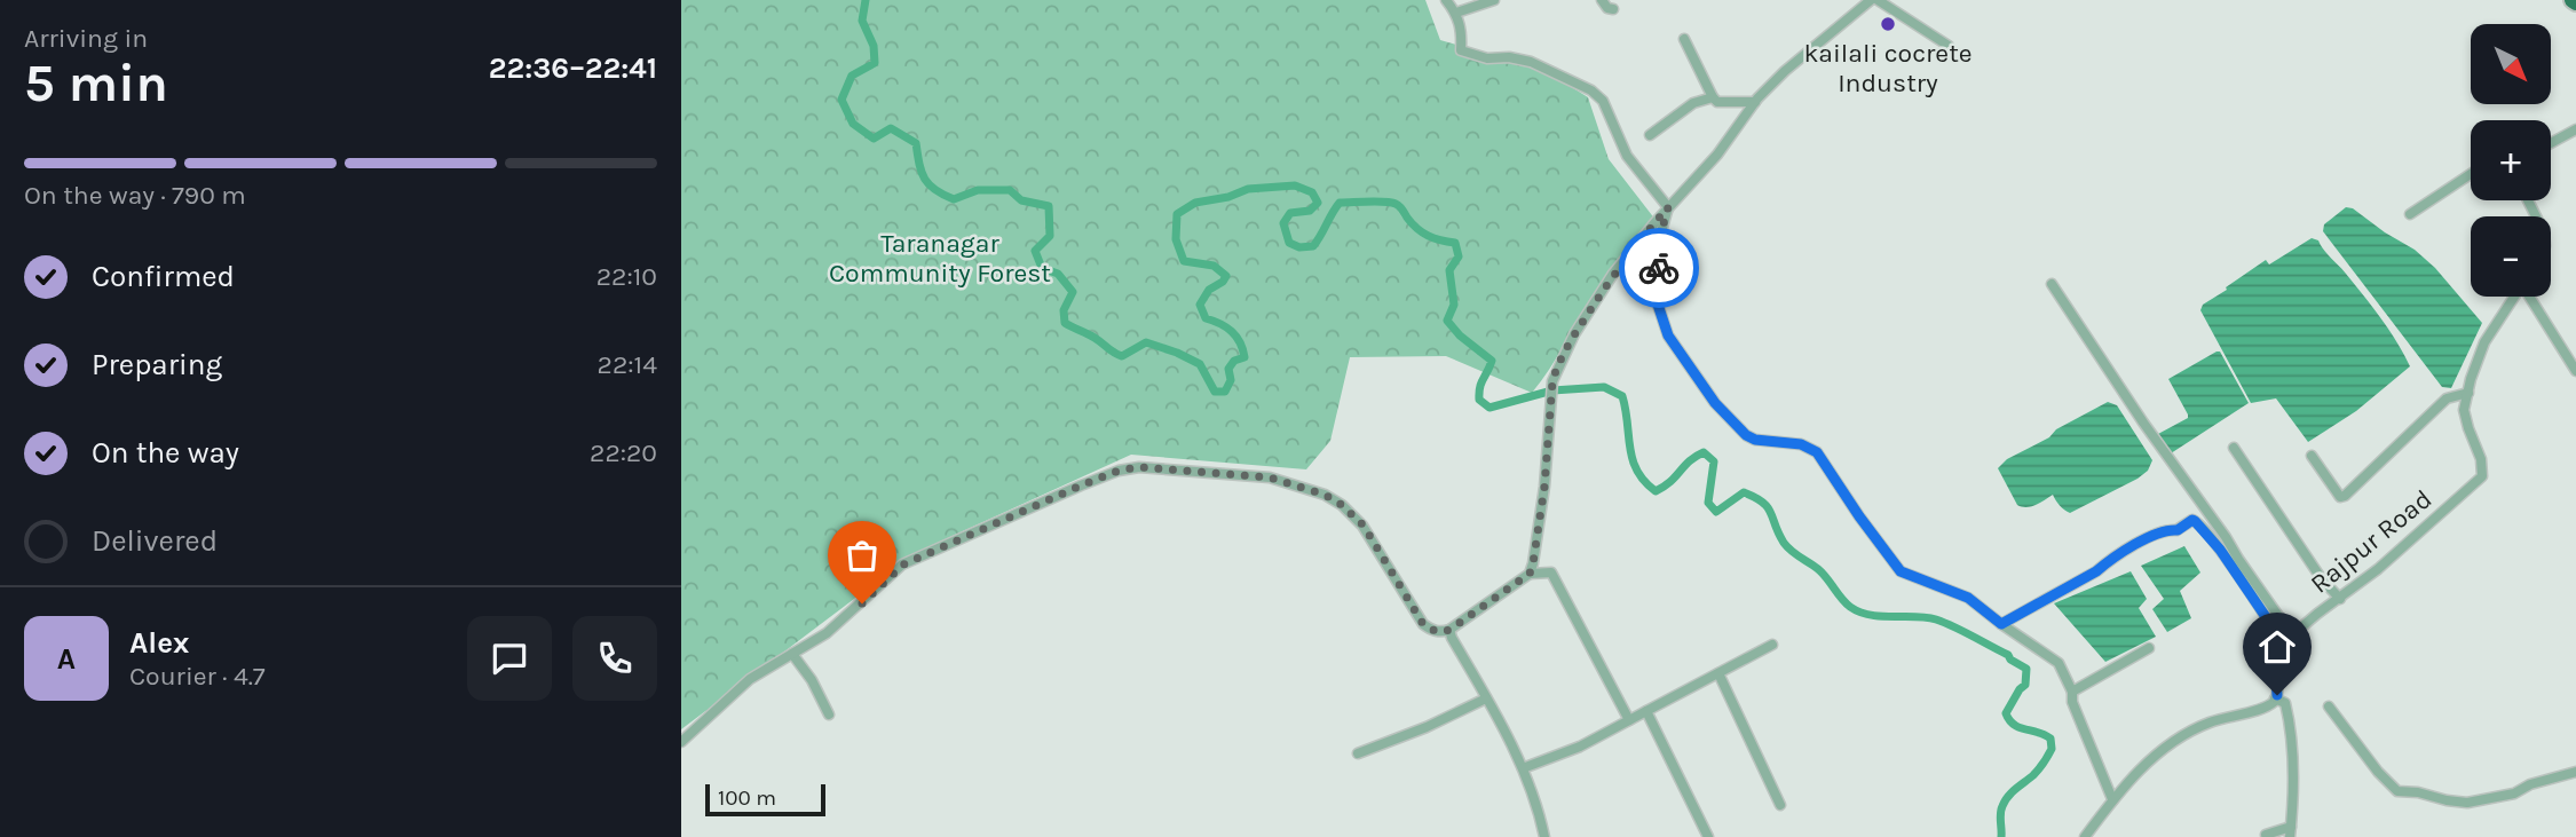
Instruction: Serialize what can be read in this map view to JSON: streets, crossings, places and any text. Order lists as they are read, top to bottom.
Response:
{
  "streets": {
    "street": ["Rajpur Road"]
  },
  "parks": ["Taranagar Community Forest"],
  "places": ["kailali cocrete Industry"],
  "scale_bar": "100 m",
  "north": "bottom right",
  "page": {
    "heading": ["5 min", "Arriving in", "22:36–22:41"],
    "panel": ["Alex", "Courier · 4.7"],
    "map_buttons": ["+", "−"],
    "bar": "On the way · 790 m",
    "list": [
      ["Confirmed", "22:10"],
      ["Preparing", "22:14"],
      ["On the way", "22:20"],
      "Delivered"
    ],
    "round": "A",
    "scale": "100 m"
  }
}
